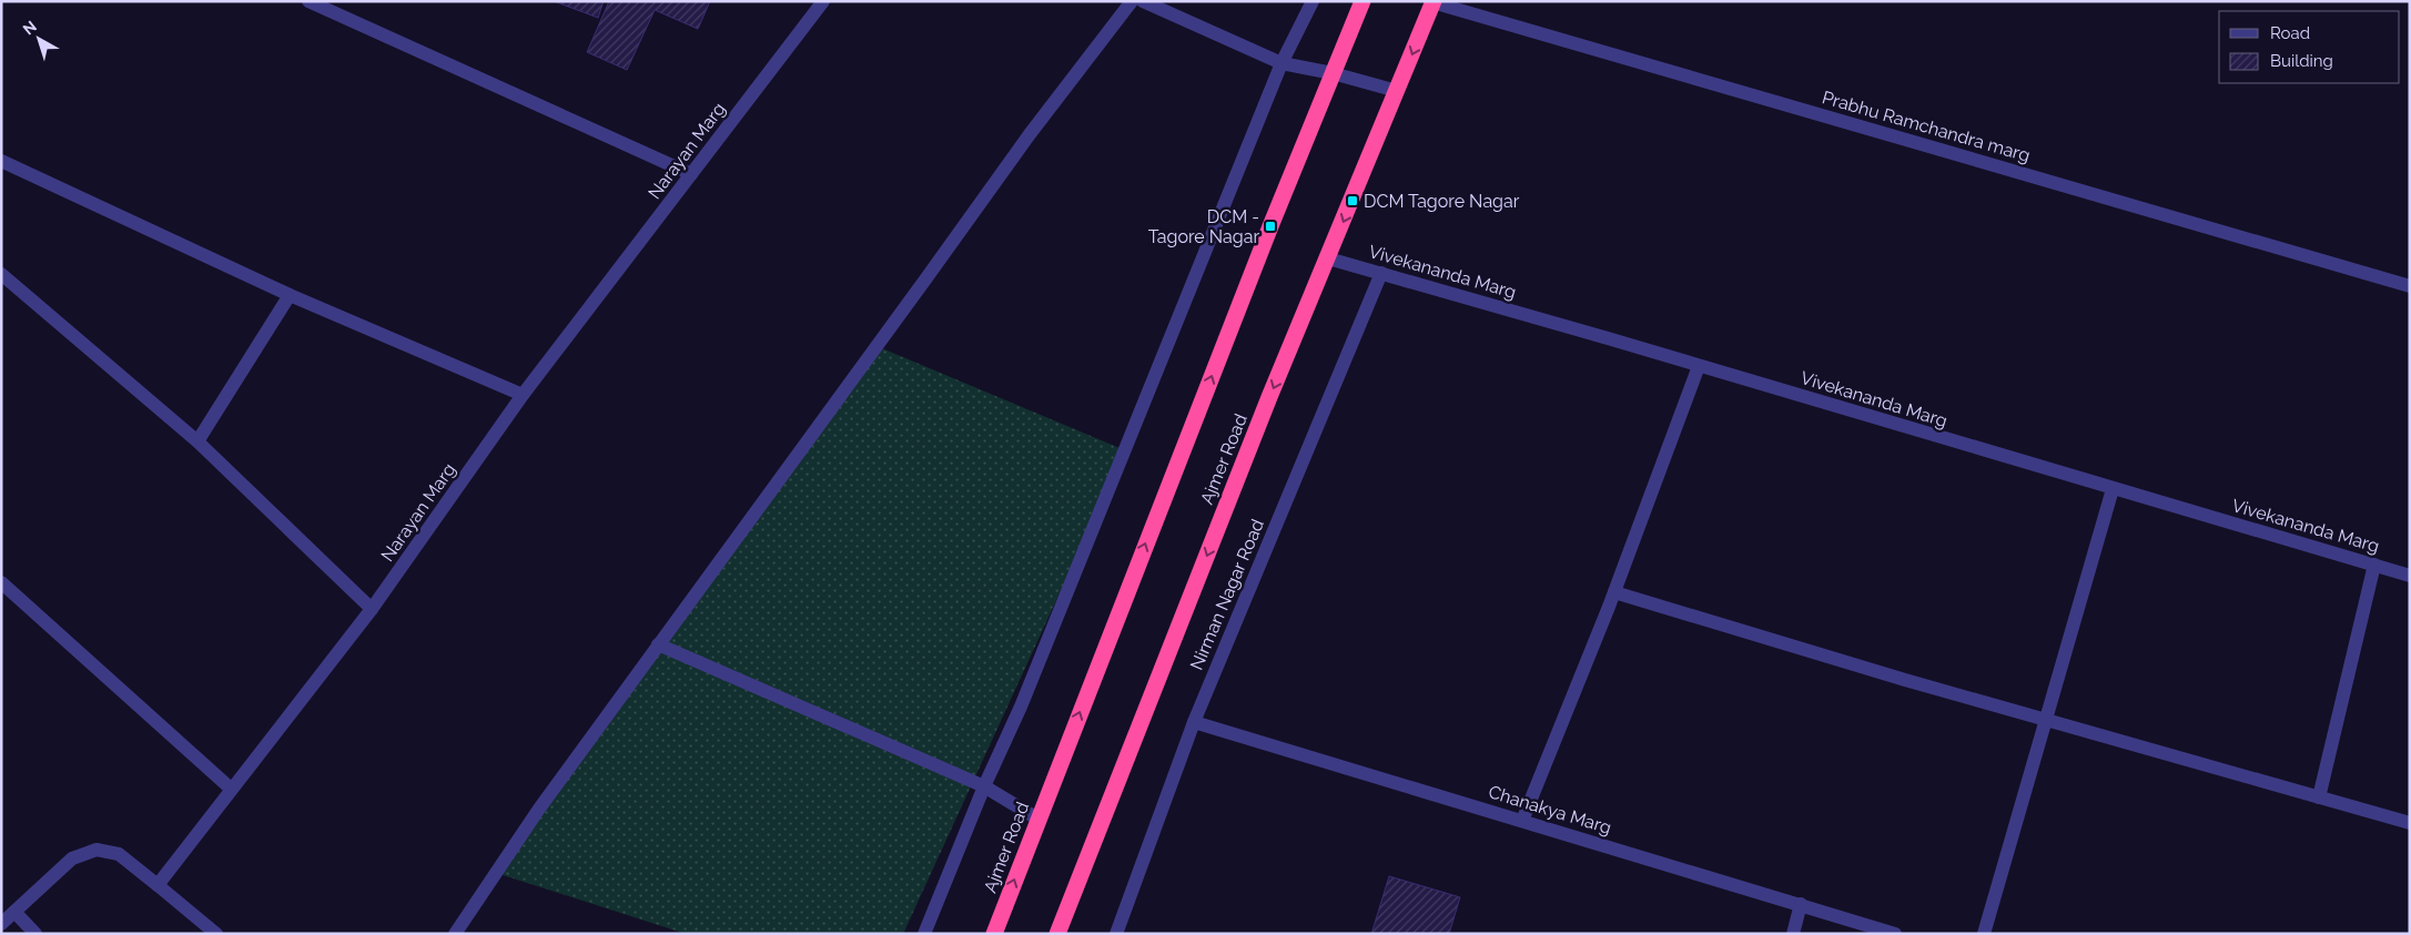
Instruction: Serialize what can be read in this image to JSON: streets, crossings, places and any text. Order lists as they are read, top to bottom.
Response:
{
  "streets": {
    "highway": ["Ajmer Road"],
    "street": [
      "Prabhu Ramchandra marg",
      "Narayan Marg",
      "Vivekananda Marg",
      "Nirman Nagar Road",
      "Chanakya Marg"
    ]
  },
  "crossings": [
    ["Prabhu Ramchandra marg", "Ajmer Road"],
    ["Vivekananda Marg", "Ajmer Road"],
    ["Vivekananda Marg", "Nirman Nagar Road"],
    ["Nirman Nagar Road", "Chanakya Marg"]
  ],
  "places": {
    "transit": ["DCM Tagore Nagar", "DCM - Tagore Nagar"]
  },
  "legend": ["Road", "Building"],
  "north": "top left"
}
